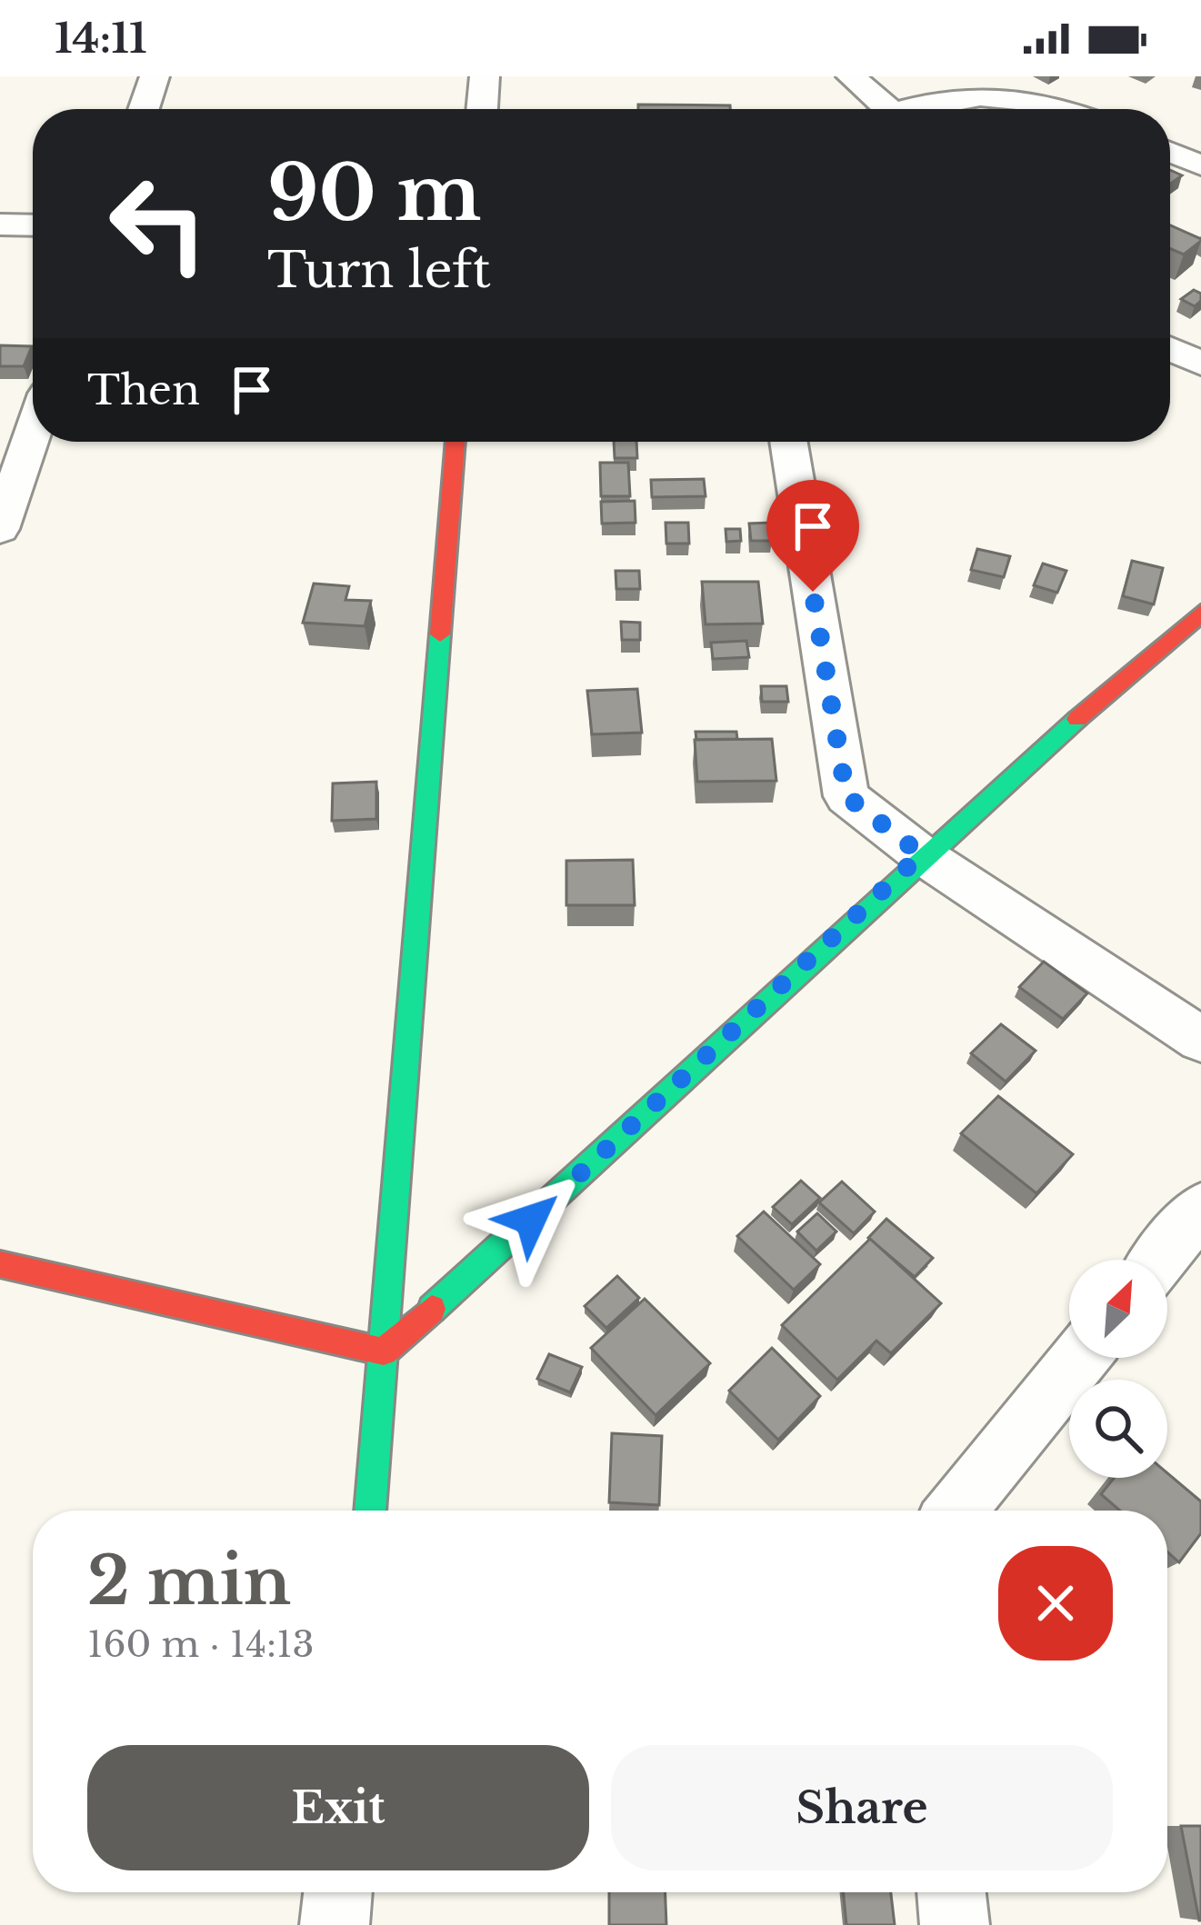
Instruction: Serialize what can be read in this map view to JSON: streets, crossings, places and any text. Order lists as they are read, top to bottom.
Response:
{
  "north": "top right",
  "page": {
    "status": "14:11",
    "turn": ["90 m", "Turn left"],
    "then": "Then",
    "heading": ["2 min", "160 m · 14:13"],
    "buttons": ["Exit", "Share"]
  }
}
